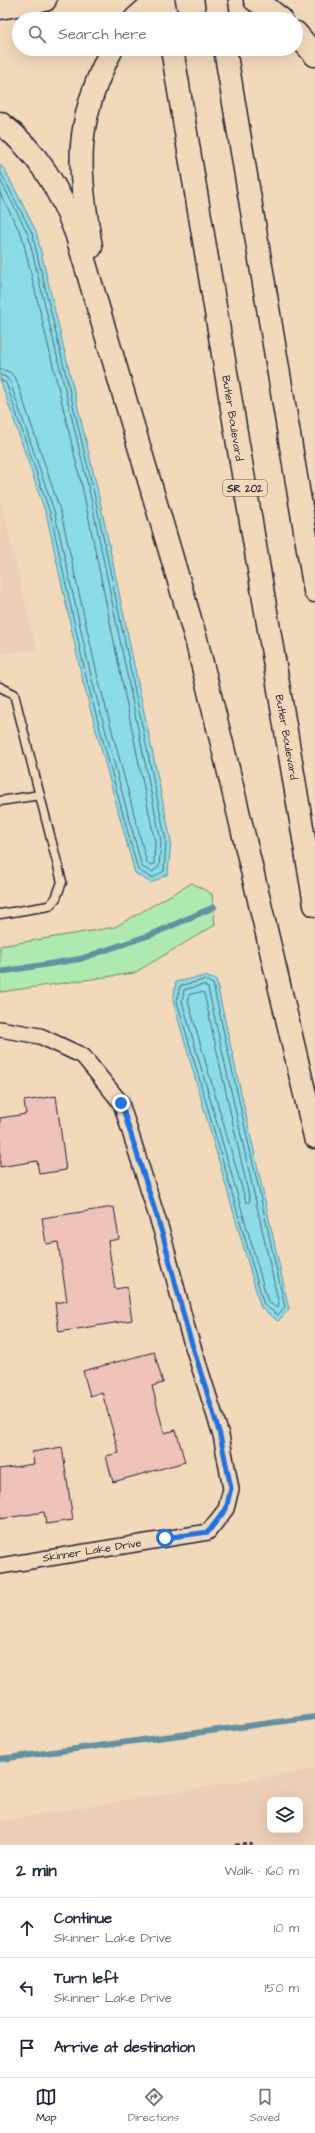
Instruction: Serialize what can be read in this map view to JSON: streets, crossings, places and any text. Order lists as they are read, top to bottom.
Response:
{
  "streets": {
    "main road": ["Butler Boulevard", "SR 202"],
    "street": ["Skinner Lake Drive"]
  },
  "page": {
    "search": "Search here",
    "heading": ["2 min", "Walk · 160 m"],
    "list": [
      ["Continue", "Skinner Lake Drive", "10 m"],
      ["Turn left", "Skinner Lake Drive", "150 m"],
      "Arrive at destination"
    ],
    "nav": ["Map", "Directions", "Saved"]
  }
}
